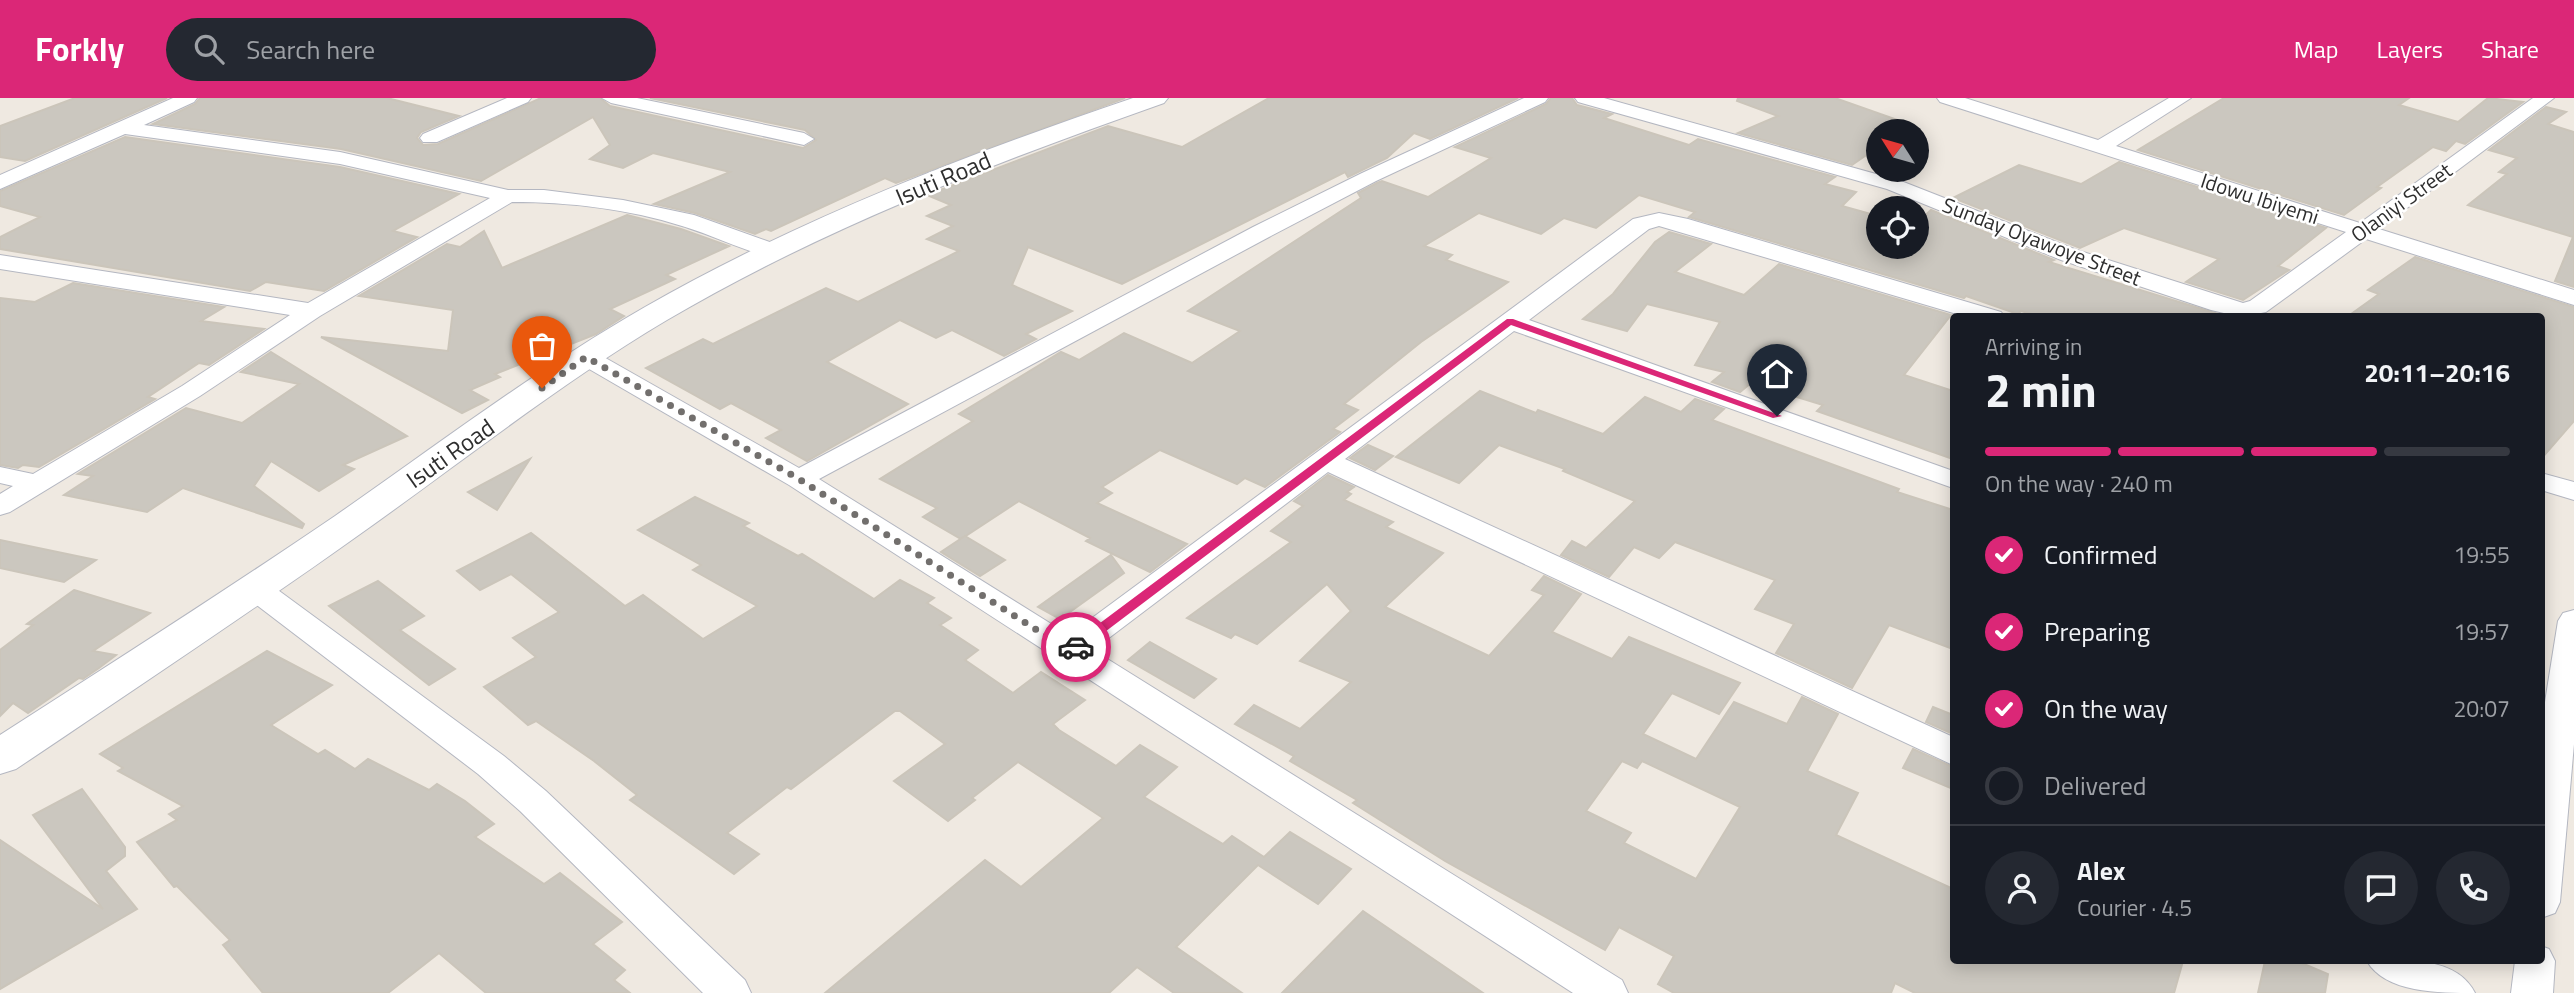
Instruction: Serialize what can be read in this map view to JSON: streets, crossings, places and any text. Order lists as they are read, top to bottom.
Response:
{
  "streets": {
    "street": [
      "Isuti Road",
      "Idowu Ibiyemi",
      "Olaniyi Street",
      "Sunday Oyawoye Street"
    ]
  },
  "crossings": [
    ["Idowu Ibiyemi", "Olaniyi Street"],
    ["Olaniyi Street", "Sunday Oyawoye Street"]
  ],
  "north": "top left",
  "page": {
    "header": "Forkly",
    "search": "Search here",
    "nav": ["Map", "Layers", "Share"],
    "heading": ["2 min", "Arriving in", "20:11–20:16"],
    "panel": ["Alex", "Courier · 4.5"],
    "bar": "On the way · 240 m",
    "list": [
      ["Confirmed", "19:55"],
      ["Preparing", "19:57"],
      ["On the way", "20:07"],
      "Delivered"
    ]
  }
}
